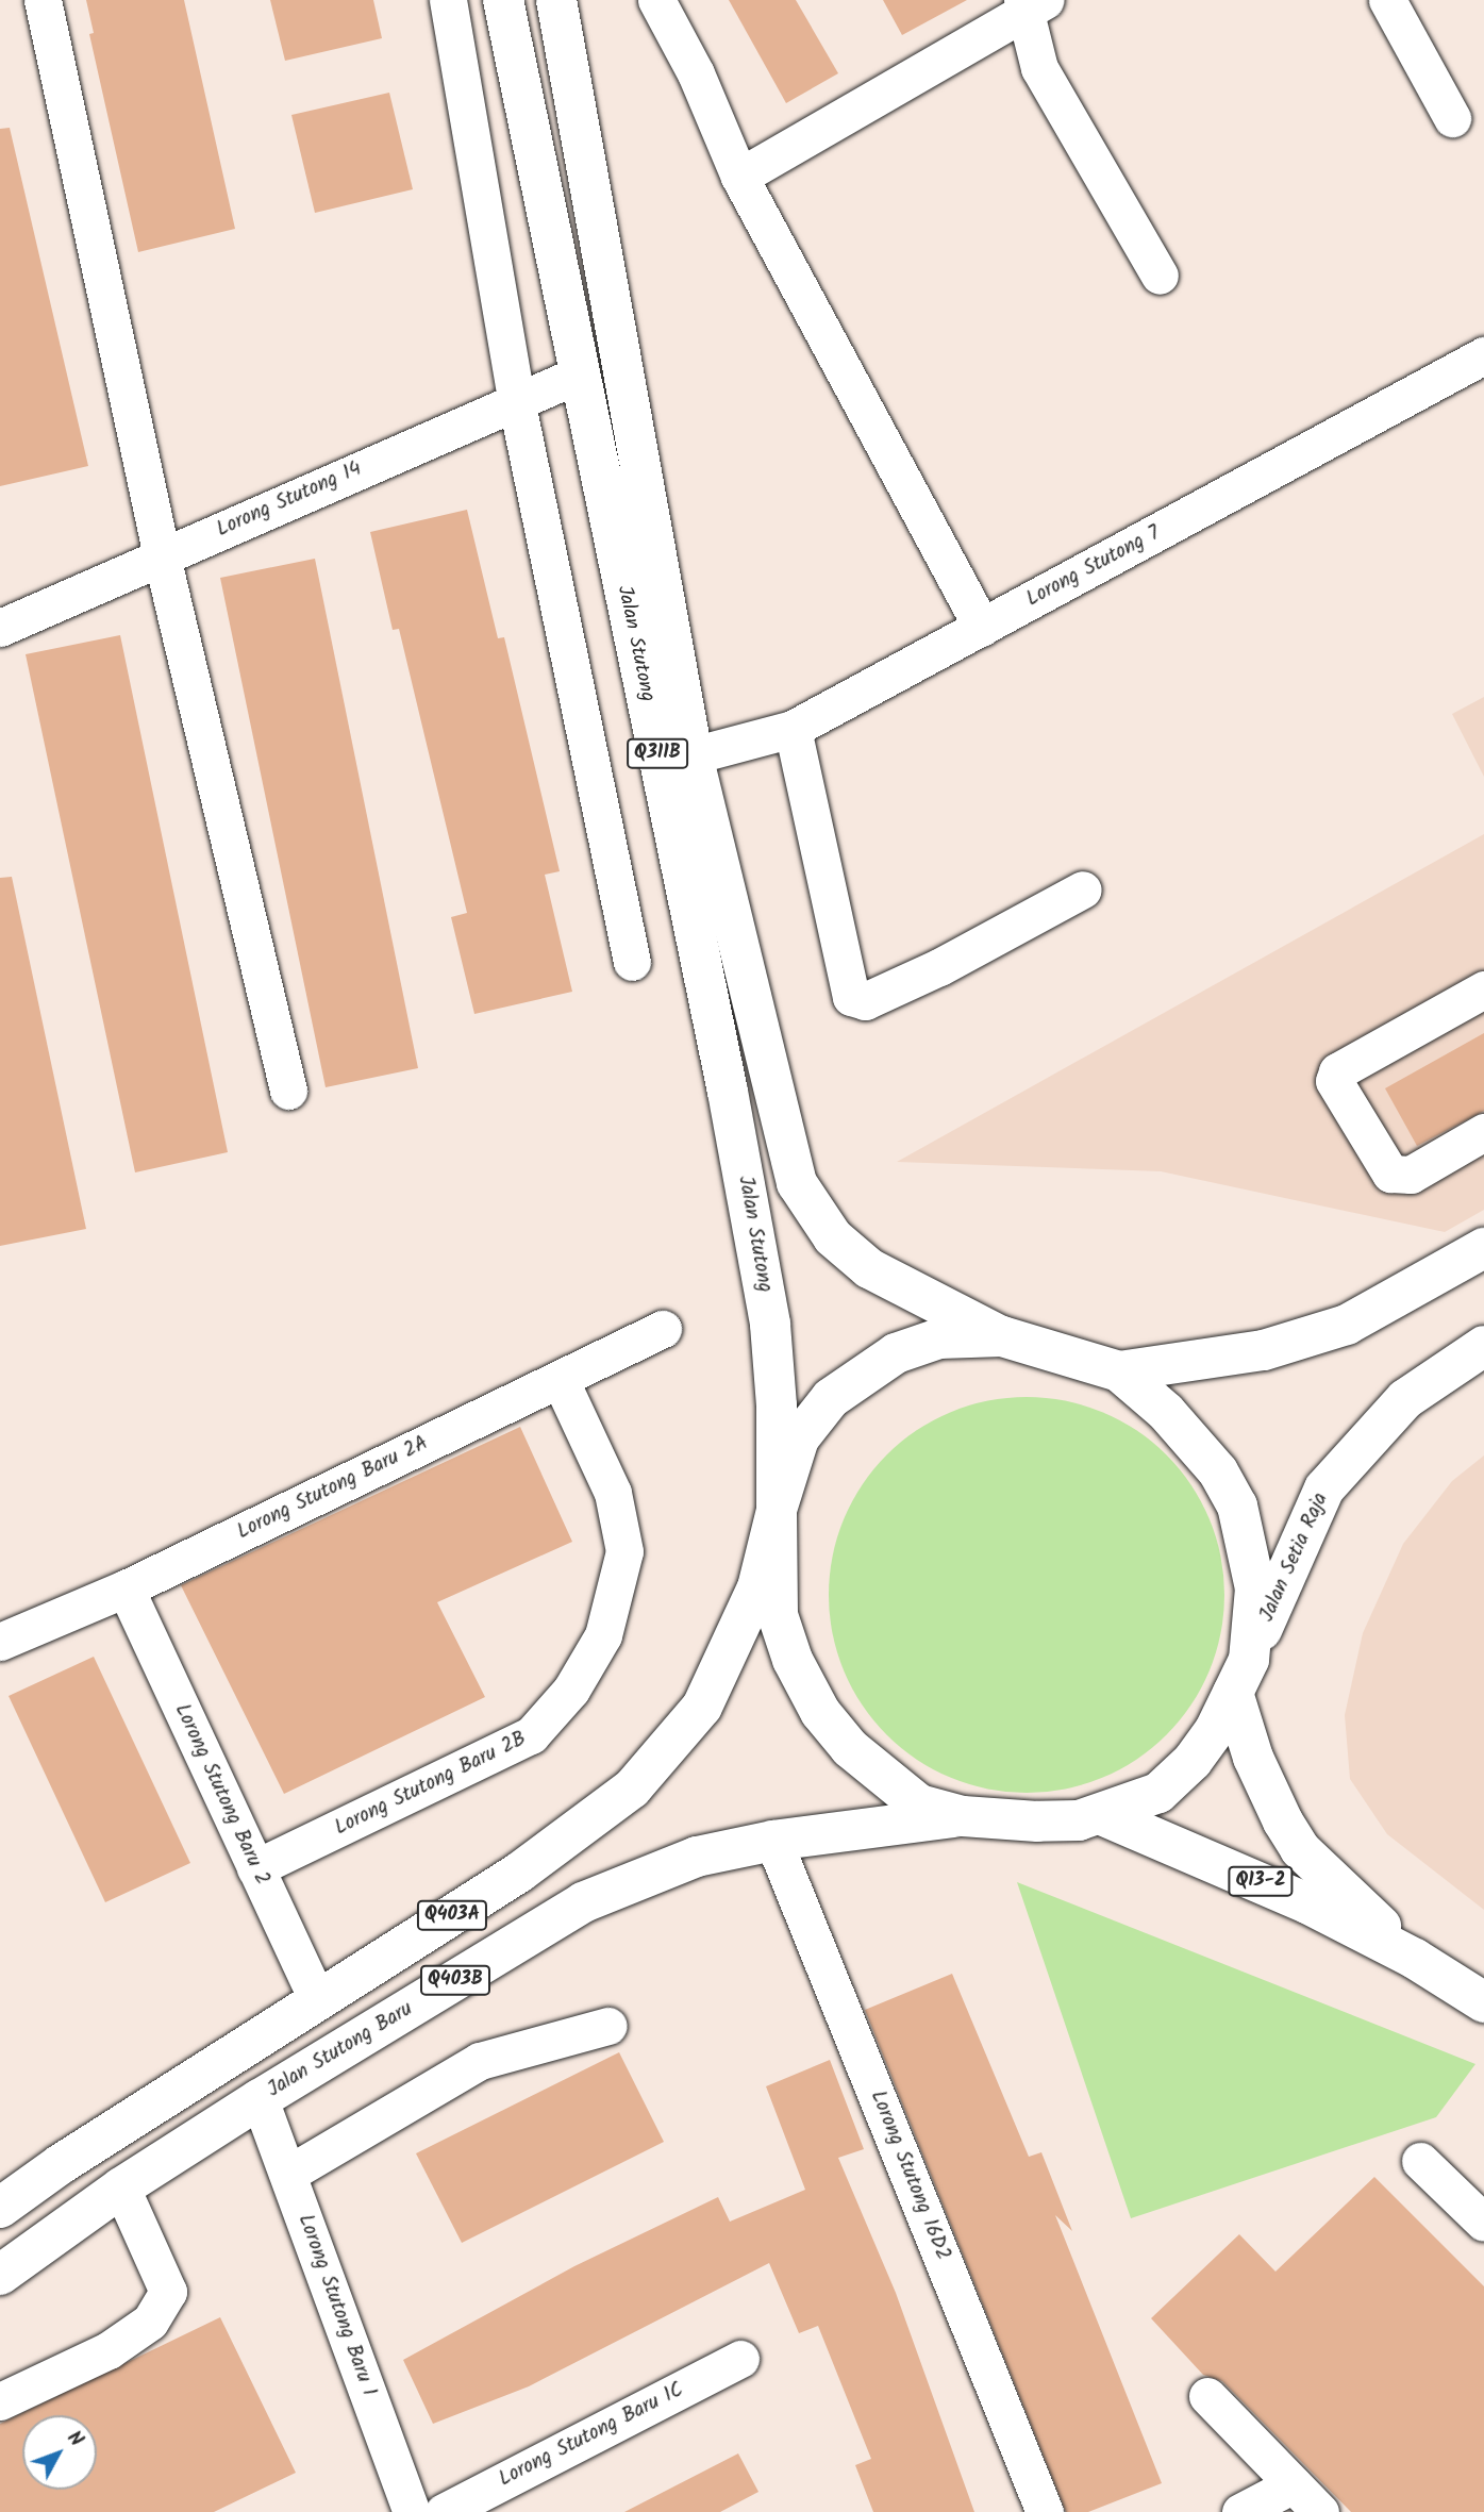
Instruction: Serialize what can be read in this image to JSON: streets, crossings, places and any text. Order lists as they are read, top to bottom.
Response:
{
  "streets": {
    "main road": [
      "Jalan Stutong",
      "Q311B",
      "Jalan Setia Raja",
      "Q13-2",
      "Q403A",
      "Q403B",
      "Jalan Stutong Baru"
    ],
    "street": [
      "Lorong Stutong 14",
      "Lorong Stutong 7",
      "Lorong Stutong Baru 2A",
      "Lorong Stutong Baru 2B",
      "Lorong Stutong Baru 2",
      "Lorong Stutong 16D2",
      "Lorong Stutong Baru 1",
      "Lorong Stutong Baru 1C"
    ]
  },
  "crossings": [
    ["Lorong Stutong 14", "Jalan Stutong"],
    ["Lorong Stutong 7", "Jalan Stutong"],
    ["Jalan Stutong", "Q403A"],
    ["Lorong Stutong Baru 2A", "Lorong Stutong Baru 2B"],
    ["Lorong Stutong Baru 2A", "Lorong Stutong Baru 2"],
    ["Jalan Setia Raja", "Q13-2"],
    ["Lorong Stutong Baru 2B", "Lorong Stutong Baru 2"],
    ["Lorong Stutong Baru 2", "Q403A"],
    ["Jalan Stutong Baru", "Lorong Stutong 16D2"],
    ["Jalan Stutong Baru", "Lorong Stutong Baru 1"]
  ],
  "north": "top right"
}
